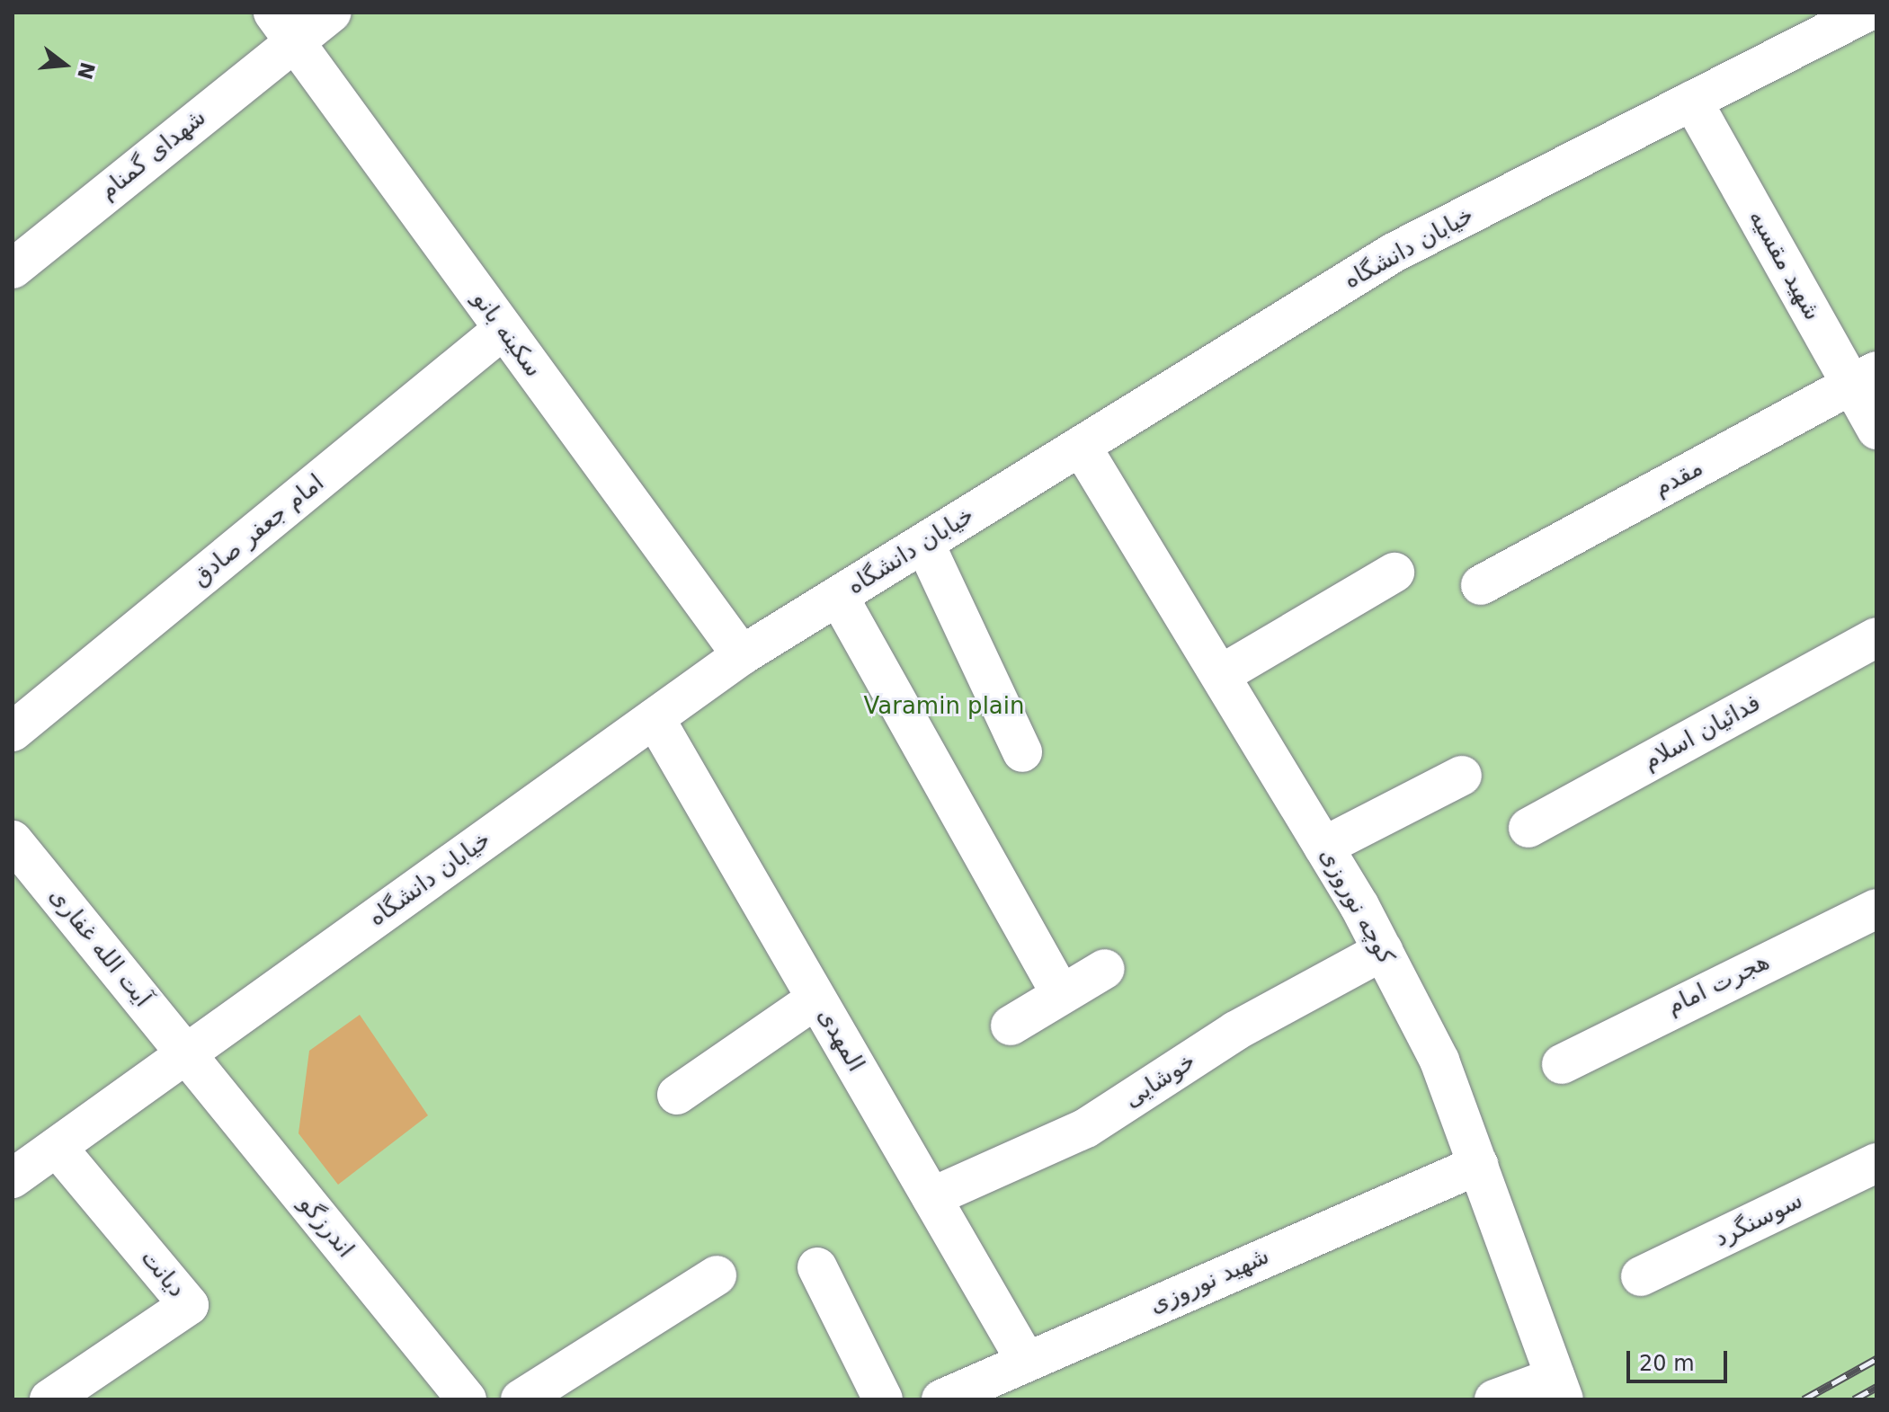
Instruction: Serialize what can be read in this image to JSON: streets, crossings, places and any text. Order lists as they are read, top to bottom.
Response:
{
  "streets": {
    "street": [
      "شهدای گمنام",
      "خیابان دانشگاه",
      "شهید مقسیه",
      "سکینه بانو",
      "مقدم",
      "امام جعفر صادق",
      "فدائیان اسلام",
      "کوچه نوروزی",
      "آیت الله غفاری",
      "هجرت امام",
      "المهدی",
      "خوشایی",
      "سوسنگرد",
      "اندرزگو",
      "دیانت",
      "شهید نوروزی"
    ]
  },
  "crossings": [
    ["شهدای گمنام", "سکینه بانو"],
    ["خیابان دانشگاه", "شهید مقسیه"],
    ["خیابان دانشگاه", "سکینه بانو"],
    ["خیابان دانشگاه", "کوچه نوروزی"],
    ["خیابان دانشگاه", "آیت الله غفاری"],
    ["خیابان دانشگاه", "المهدی"],
    ["خیابان دانشگاه", "اندرزگو"],
    ["خیابان دانشگاه", "دیانت"],
    ["شهید مقسیه", "مقدم"],
    ["سکینه بانو", "امام جعفر صادق"],
    ["کوچه نوروزی", "خوشایی"],
    ["کوچه نوروزی", "شهید نوروزی"],
    ["آیت الله غفاری", "اندرزگو"],
    ["المهدی", "خوشایی"],
    ["المهدی", "شهید نوروزی"]
  ],
  "parks": ["Varamin plain"],
  "scale_bar": "20 m",
  "north": "right"
}
